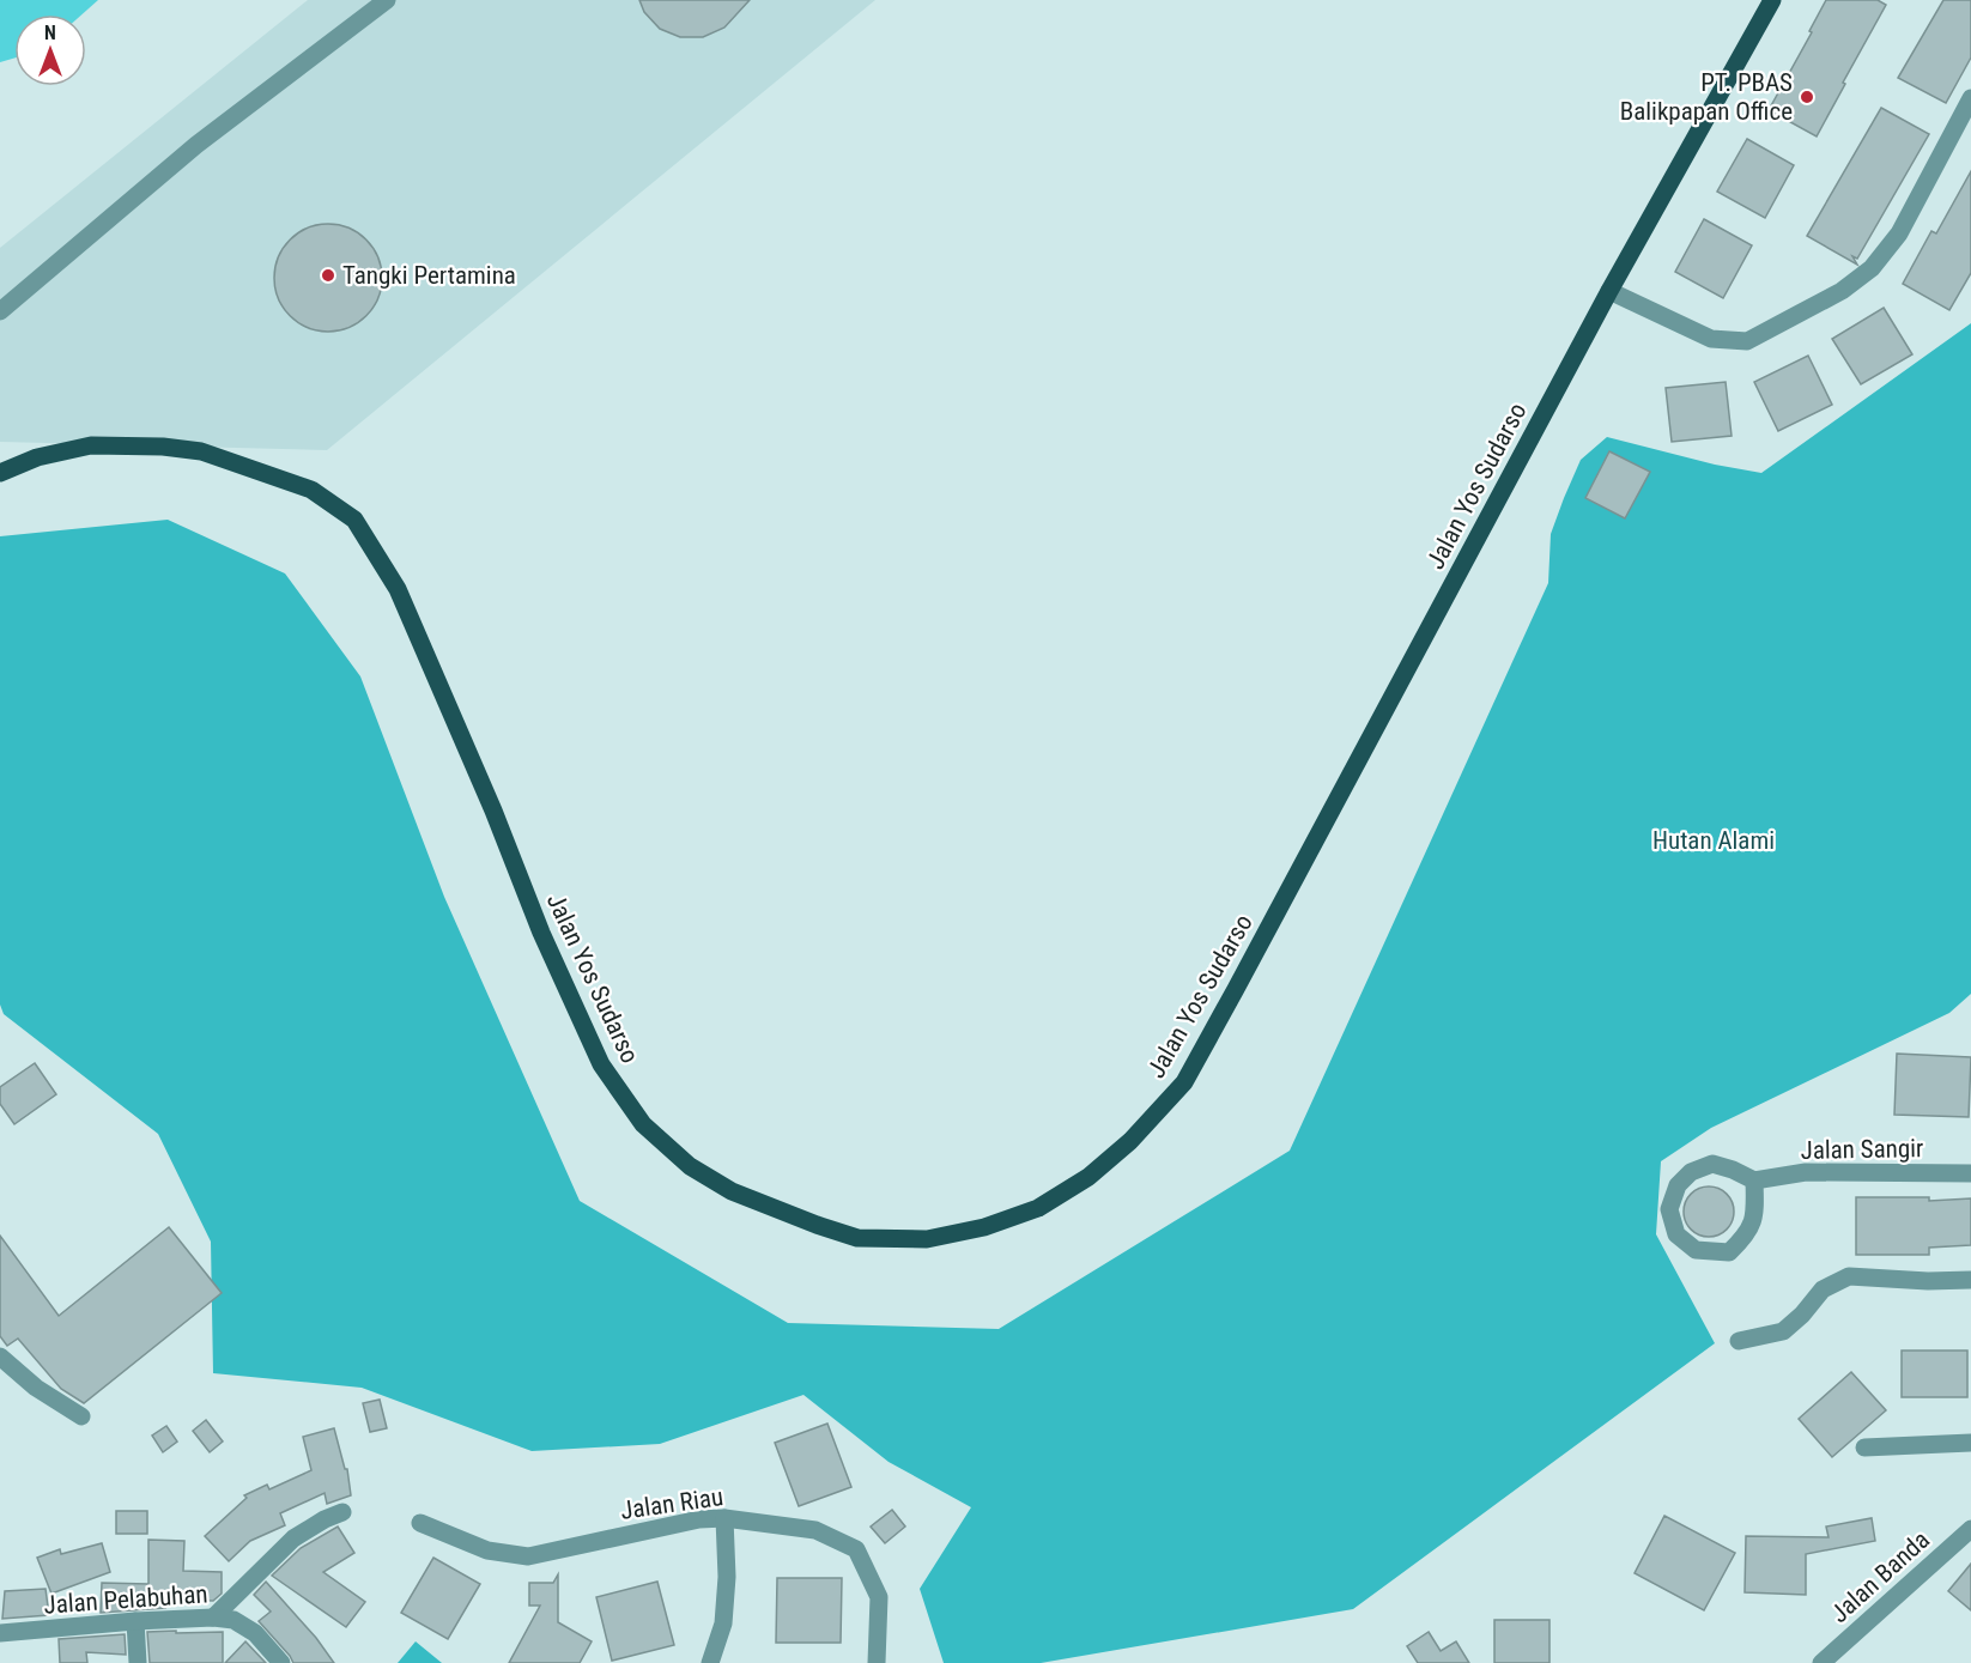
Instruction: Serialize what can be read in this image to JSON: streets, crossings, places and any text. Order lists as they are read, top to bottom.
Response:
{
  "streets": {
    "main road": ["Jalan Yos Sudarso"],
    "street": [
      "Jalan Sangir",
      "Jalan Riau",
      "Jalan Banda",
      "Jalan Pelabuhan"
    ]
  },
  "parks": ["Hutan Alami"],
  "places": ["PT. PBAS Balikpapan Office", "Tangki Pertamina"],
  "north": "top"
}
